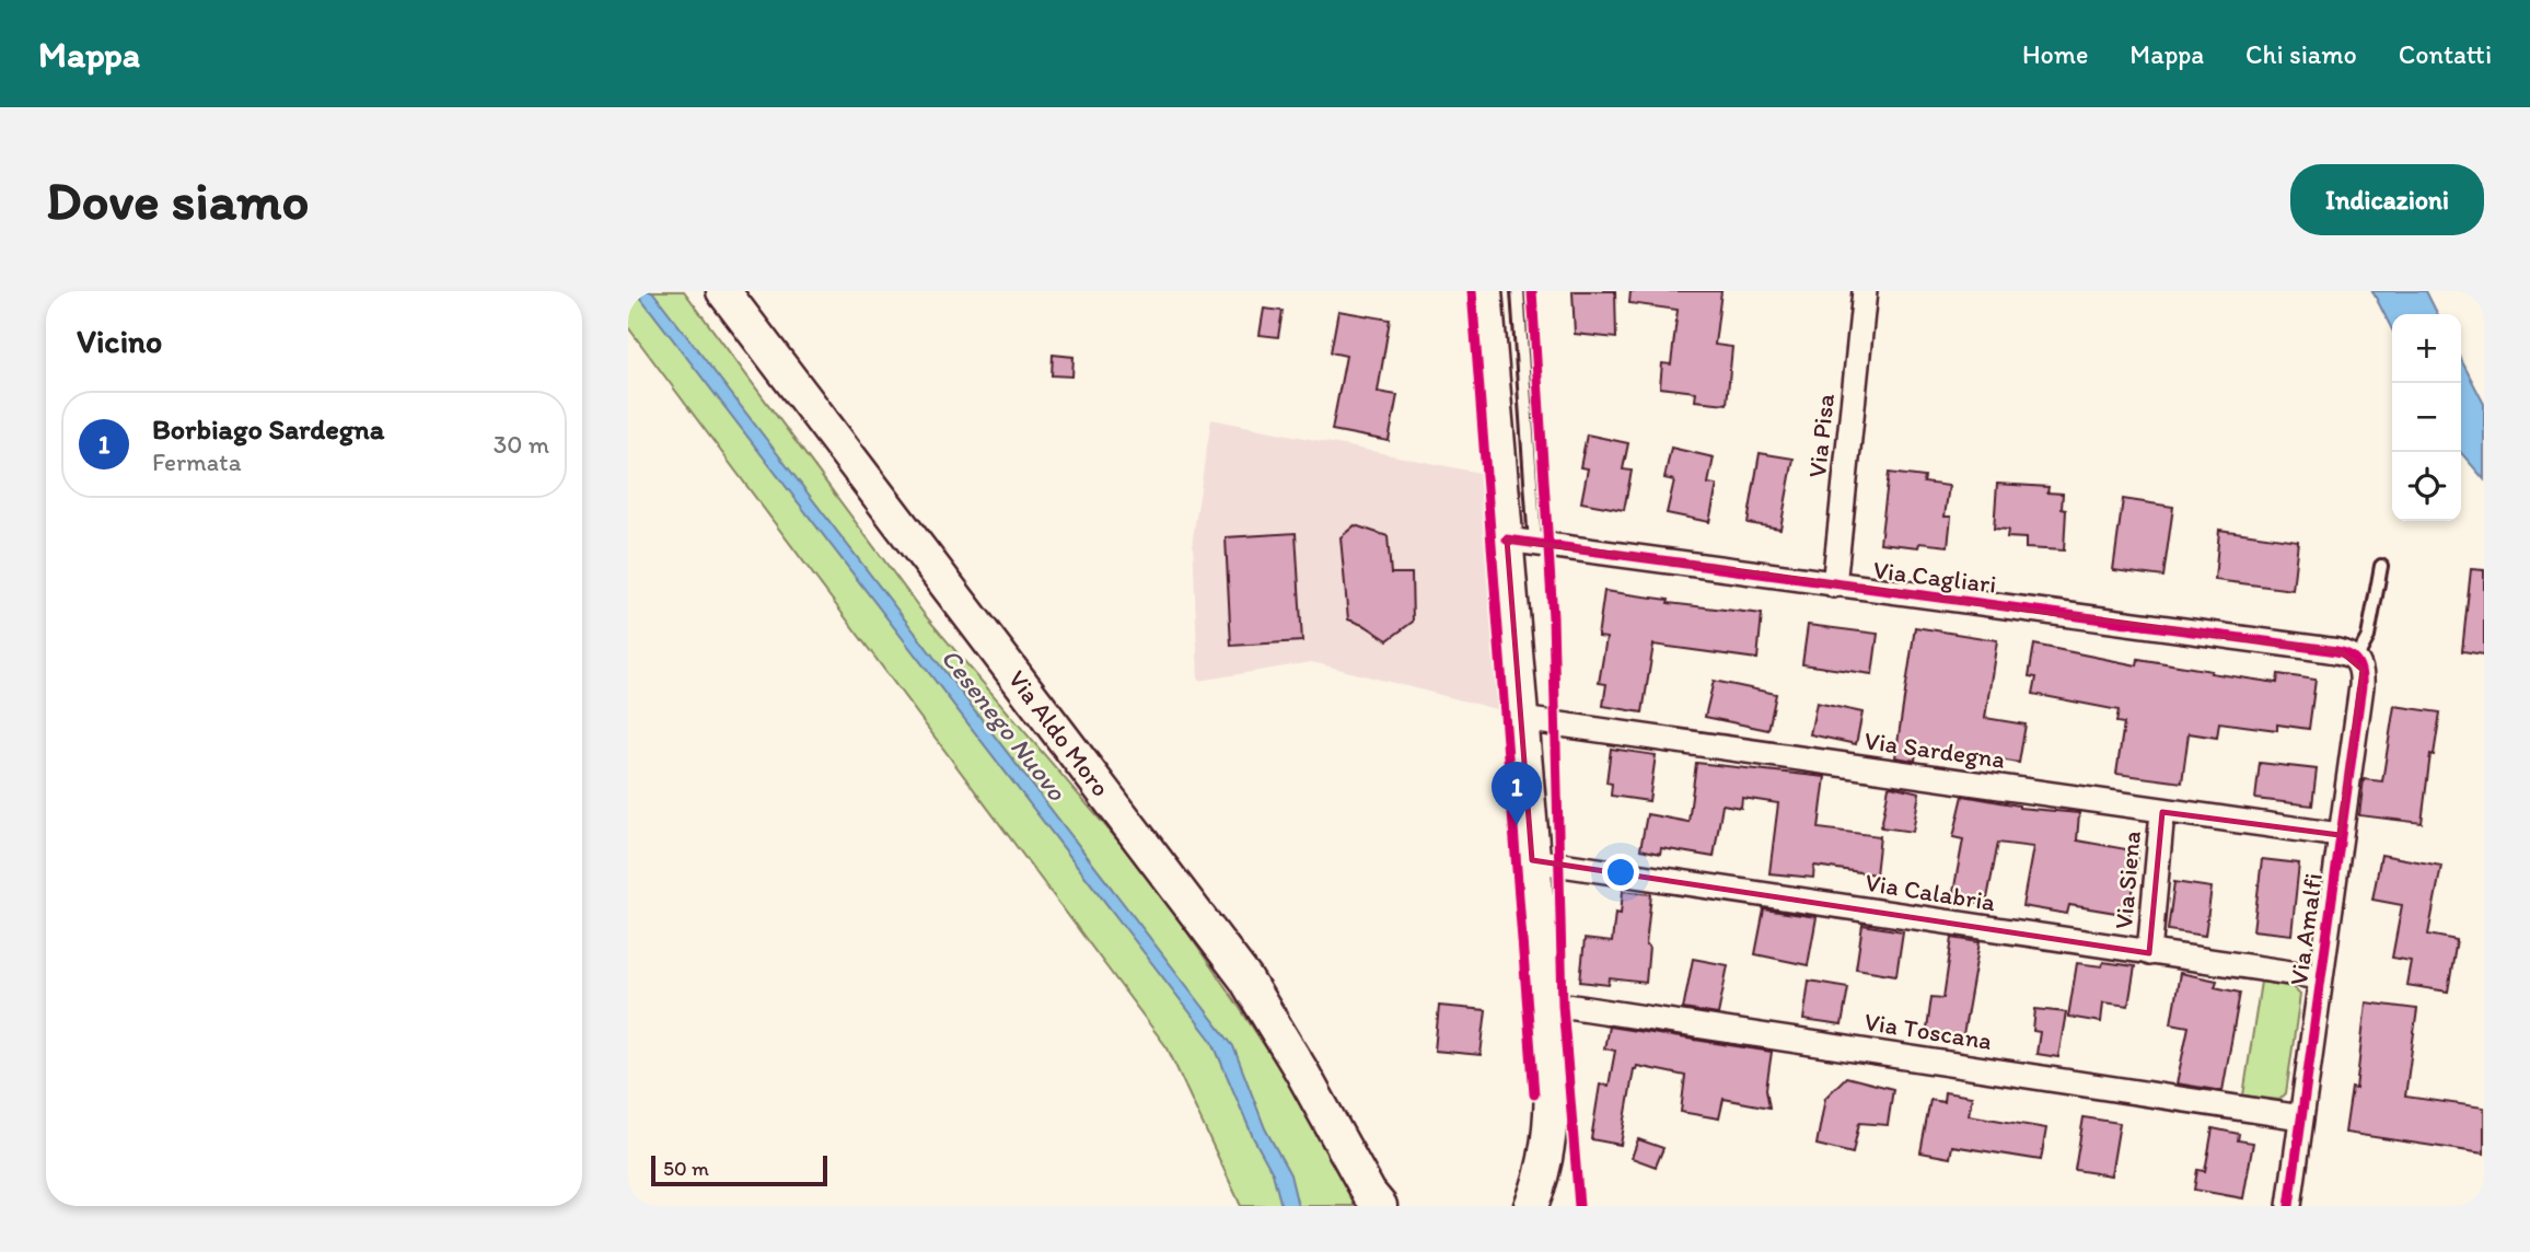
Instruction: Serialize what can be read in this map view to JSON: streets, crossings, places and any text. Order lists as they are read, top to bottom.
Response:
{
  "streets": {
    "main road": ["Via Aldo Moro"],
    "street": [
      "Via Pisa",
      "Via Cagliari",
      "Via Sardegna",
      "Via Siena",
      "Via Calabria",
      "Via Amalfi",
      "Via Toscana"
    ]
  },
  "crossings": [
    ["Via Pisa", "Via Cagliari"],
    ["Via Cagliari", "Via Amalfi"],
    ["Via Sardegna", "Via Siena"],
    ["Via Sardegna", "Via Amalfi"],
    ["Via Siena", "Via Calabria"],
    ["Via Calabria", "Via Amalfi"],
    ["Via Amalfi", "Via Toscana"]
  ],
  "water": ["Cesenego Nuovo"],
  "scale_bar": "50 m",
  "page": {
    "header": "Mappa",
    "nav": [
      "Home",
      "Mappa",
      "Chi siamo",
      "Contatti"
    ],
    "buttons": "Indicazioni",
    "title": "Dove siamo",
    "heading": "Vicino",
    "map_buttons": ["+", "−"],
    "list": [
      {
        "mark": "1",
        "name": "Borbiago Sardegna",
        "note": "Fermata",
        "value": "30 m"
      }
    ],
    "pins": "1",
    "scale": "50 m"
  }
}
